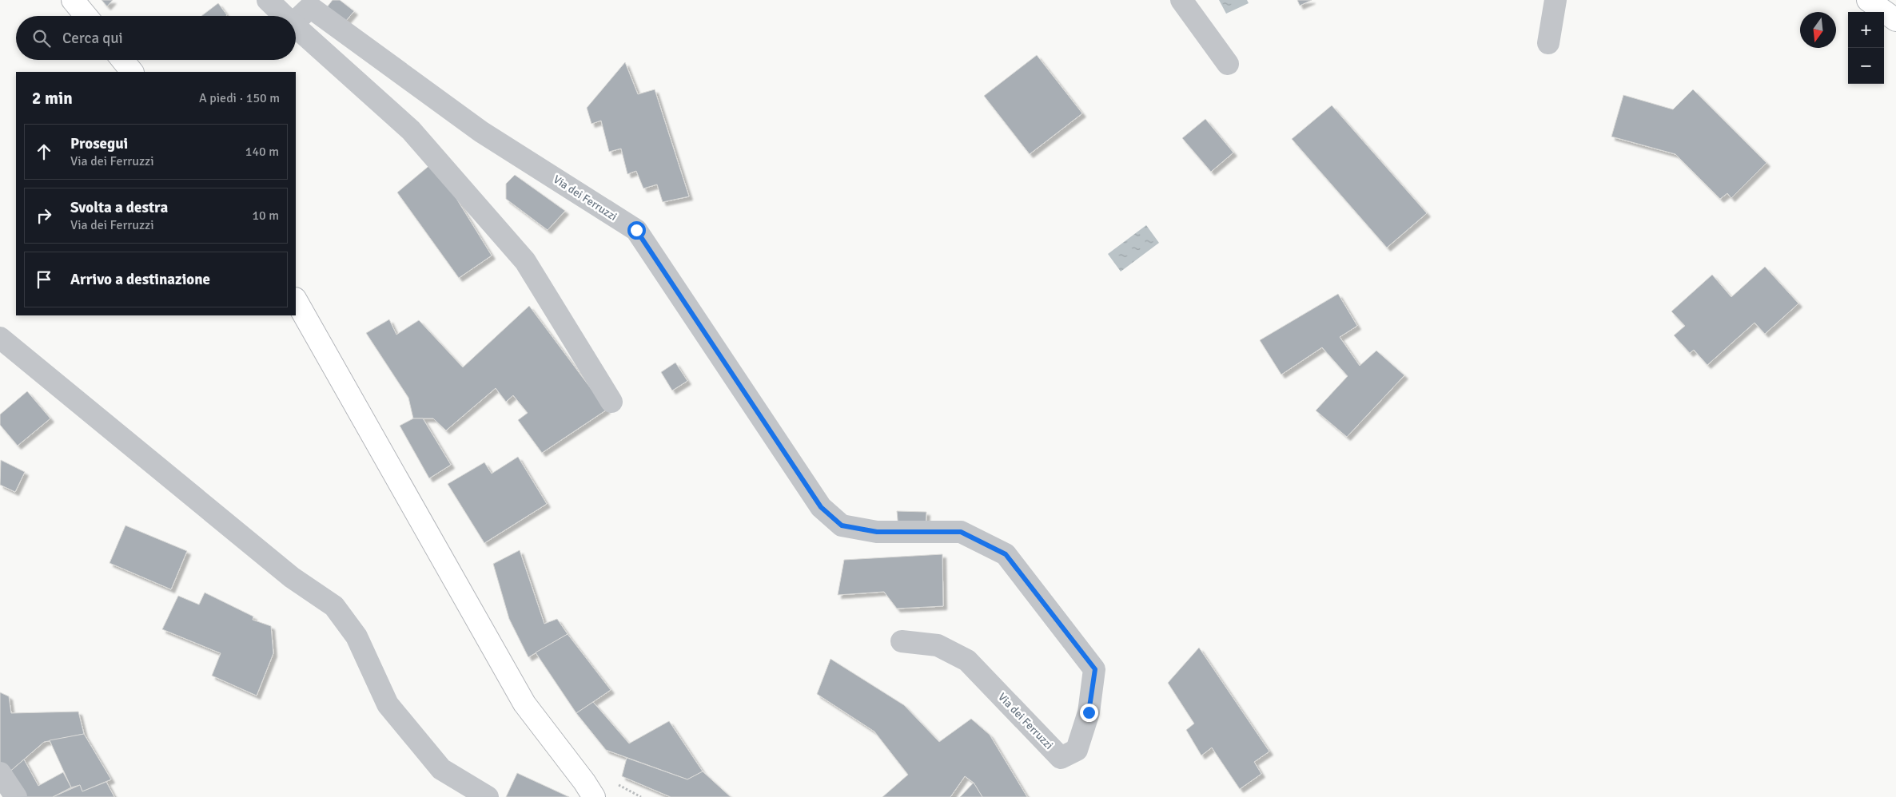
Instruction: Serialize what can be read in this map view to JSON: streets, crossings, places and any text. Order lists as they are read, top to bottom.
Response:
{
  "streets": {
    "street": ["Via dei Ferruzzi"]
  },
  "north": "bottom",
  "page": {
    "map_buttons": ["+", "−"],
    "search": "Cerca qui",
    "heading": ["2 min", "A piedi · 150 m"],
    "list": [
      ["Prosegui", "Via dei Ferruzzi", "140 m"],
      ["Svolta a destra", "Via dei Ferruzzi", "10 m"],
      "Arrivo a destinazione"
    ]
  }
}
